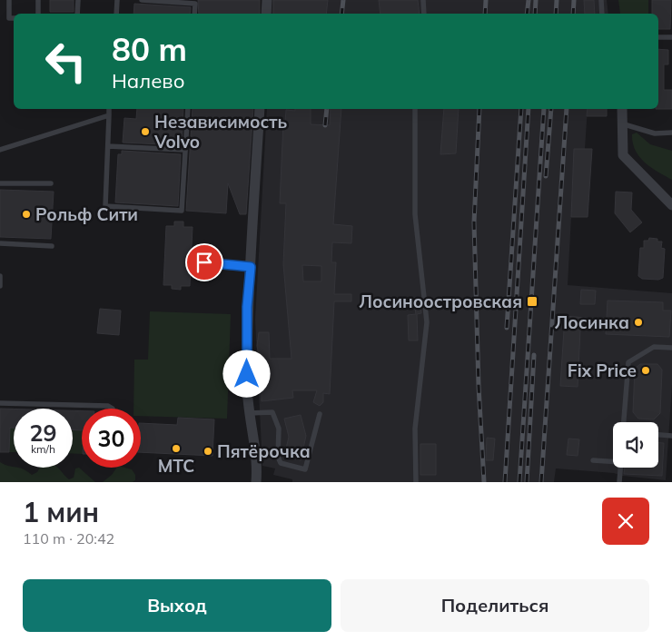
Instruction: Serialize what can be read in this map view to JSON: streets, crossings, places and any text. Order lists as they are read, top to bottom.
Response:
{
  "places": {
    "other": [
      "Независимость Volvo",
      "Рольф Сити",
      "Лосинка",
      "Fix Price",
      "МТС",
      "Пятёрочка"
    ],
    "transit": ["Лосиноостровская"]
  },
  "page": {
    "turn": ["80 m", "Налево"],
    "speed": "29 km/h",
    "limit": "30",
    "heading": ["1 мин", "110 m · 20:42"],
    "buttons": ["Выход", "Поделиться"]
  }
}
